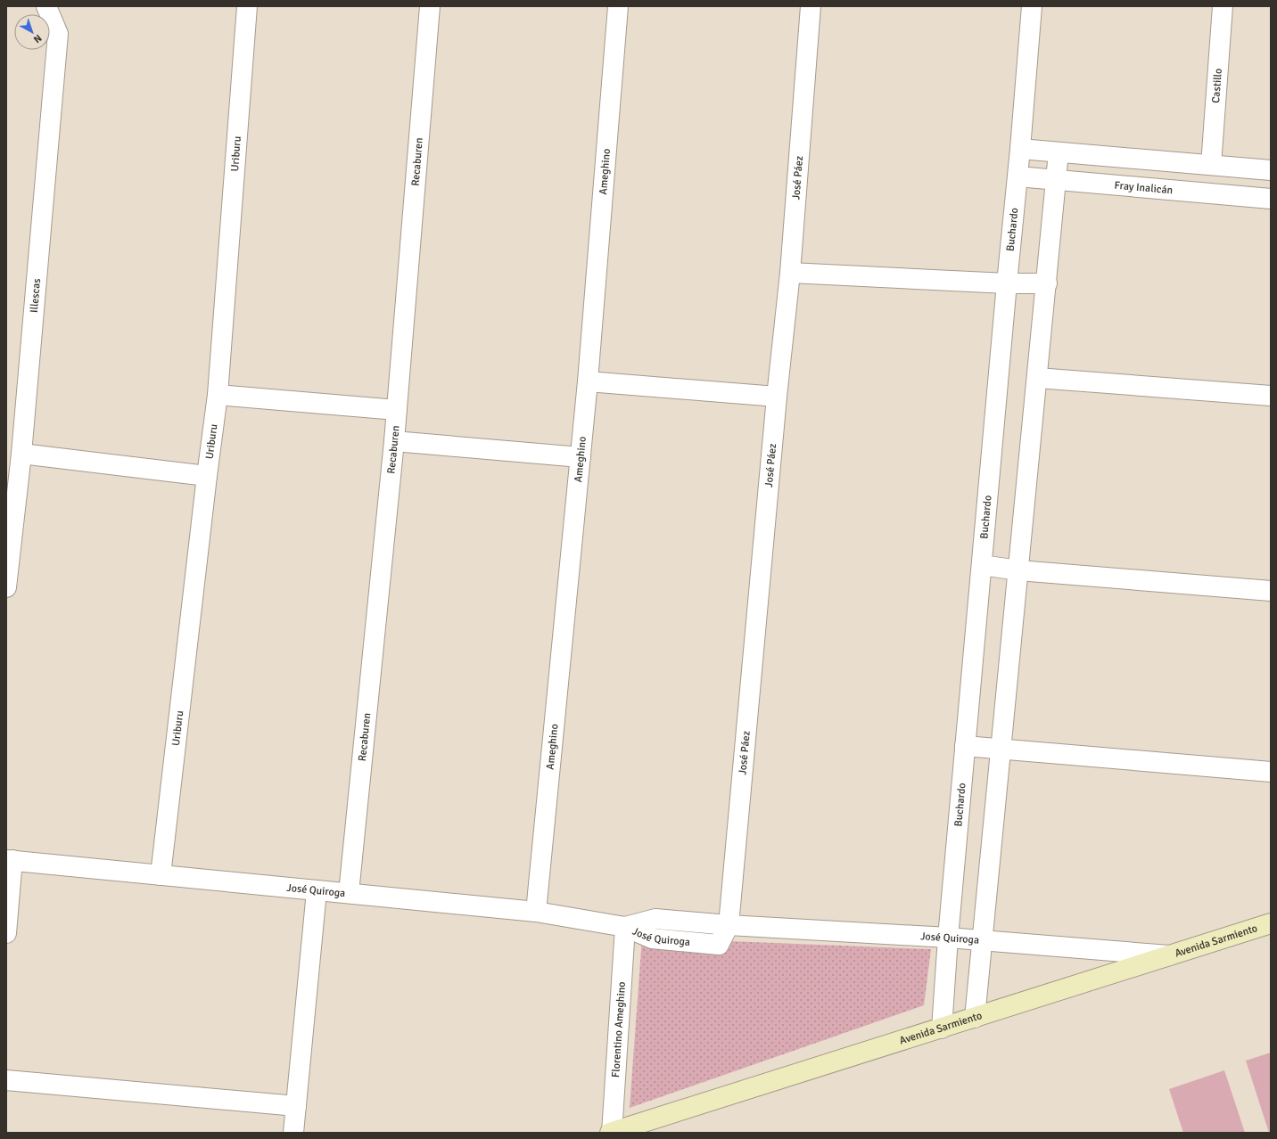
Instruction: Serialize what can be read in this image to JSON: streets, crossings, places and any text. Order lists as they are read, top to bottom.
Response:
{
  "streets": {
    "main road": ["Avenida Sarmiento"],
    "street": [
      "Castillo",
      "Uriburu",
      "Recaburen",
      "Ameghino",
      "José Páez",
      "Fray Inalicán",
      "Buchardo",
      "Illescas",
      "José Quiroga",
      "Florentino Ameghino"
    ]
  },
  "crossings": [
    ["Uriburu", "José Quiroga"],
    ["Recaburen", "José Quiroga"],
    ["Ameghino", "José Quiroga"],
    ["José Páez", "José Quiroga"],
    ["Fray Inalicán", "Buchardo"],
    ["Buchardo", "José Quiroga"],
    ["Buchardo", "Avenida Sarmiento"],
    ["José Quiroga", "Avenida Sarmiento"],
    ["José Quiroga", "Florentino Ameghino"],
    ["Avenida Sarmiento", "Florentino Ameghino"]
  ],
  "north": "bottom right"
}
